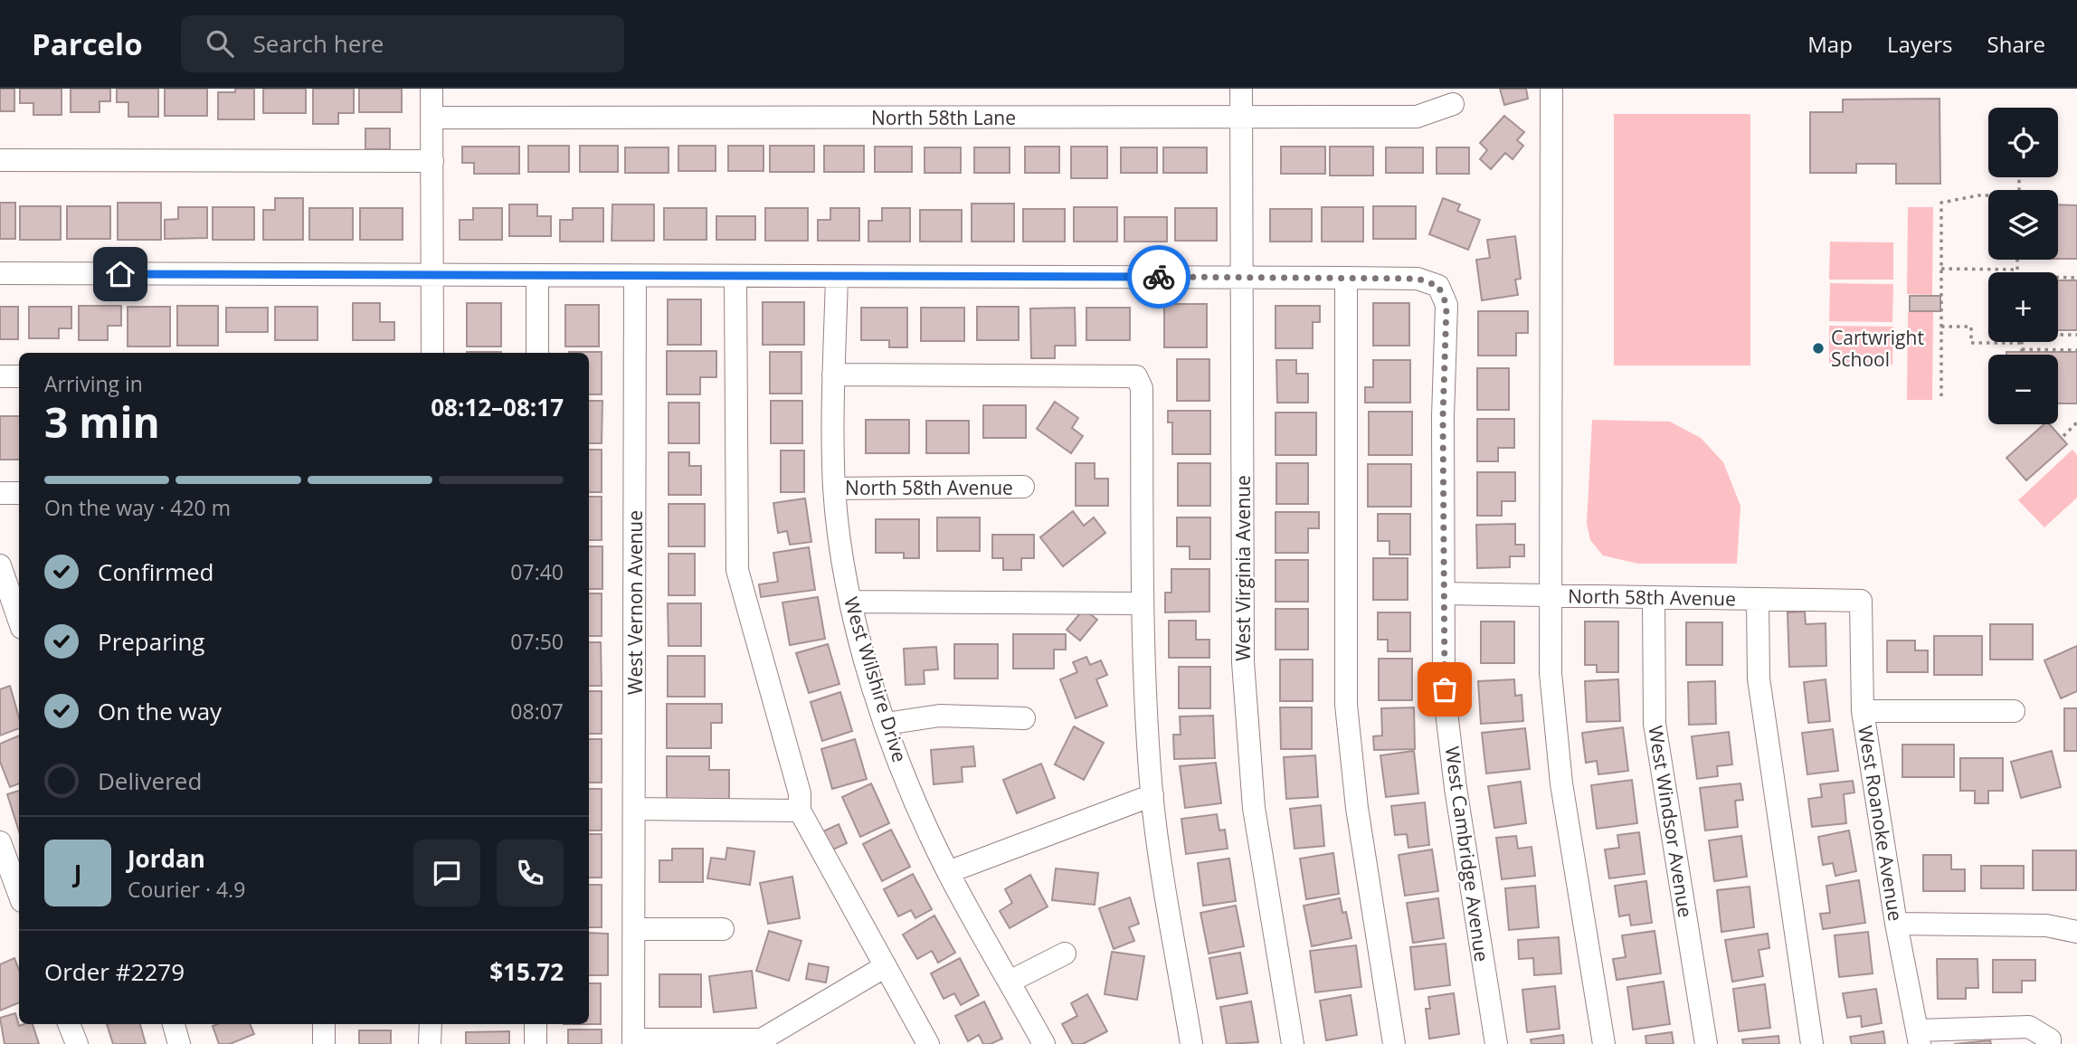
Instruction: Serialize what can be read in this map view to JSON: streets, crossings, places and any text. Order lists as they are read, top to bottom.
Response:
{
  "streets": {
    "street": [
      "North 58th Lane",
      "North 58th Avenue",
      "West Virginia Avenue",
      "West Vernon Avenue",
      "West Wilshire Drive",
      "West Windsor Avenue",
      "West Roanoke Avenue",
      "West Cambridge Avenue"
    ]
  },
  "crossings": [
    ["North 58th Lane", "West Virginia Avenue"],
    ["North 58th Avenue", "West Wilshire Drive"],
    ["North 58th Avenue", "West Windsor Avenue"],
    ["North 58th Avenue", "West Roanoke Avenue"],
    ["North 58th Avenue", "West Cambridge Avenue"]
  ],
  "places": ["Cartwright School"],
  "page": {
    "header": "Parcelo",
    "search": "Search here",
    "nav": ["Map", "Layers", "Share"],
    "map_buttons": ["+", "−"],
    "heading": ["3 min", "Arriving in", "08:12–08:17"],
    "panel": [
      "Jordan",
      "Courier · 4.9",
      "Order #2279",
      "$15.72"
    ],
    "bar": "On the way · 420 m",
    "list": [
      ["Confirmed", "07:40"],
      ["Preparing", "07:50"],
      ["On the way", "08:07"],
      "Delivered"
    ],
    "round": "J"
  }
}
